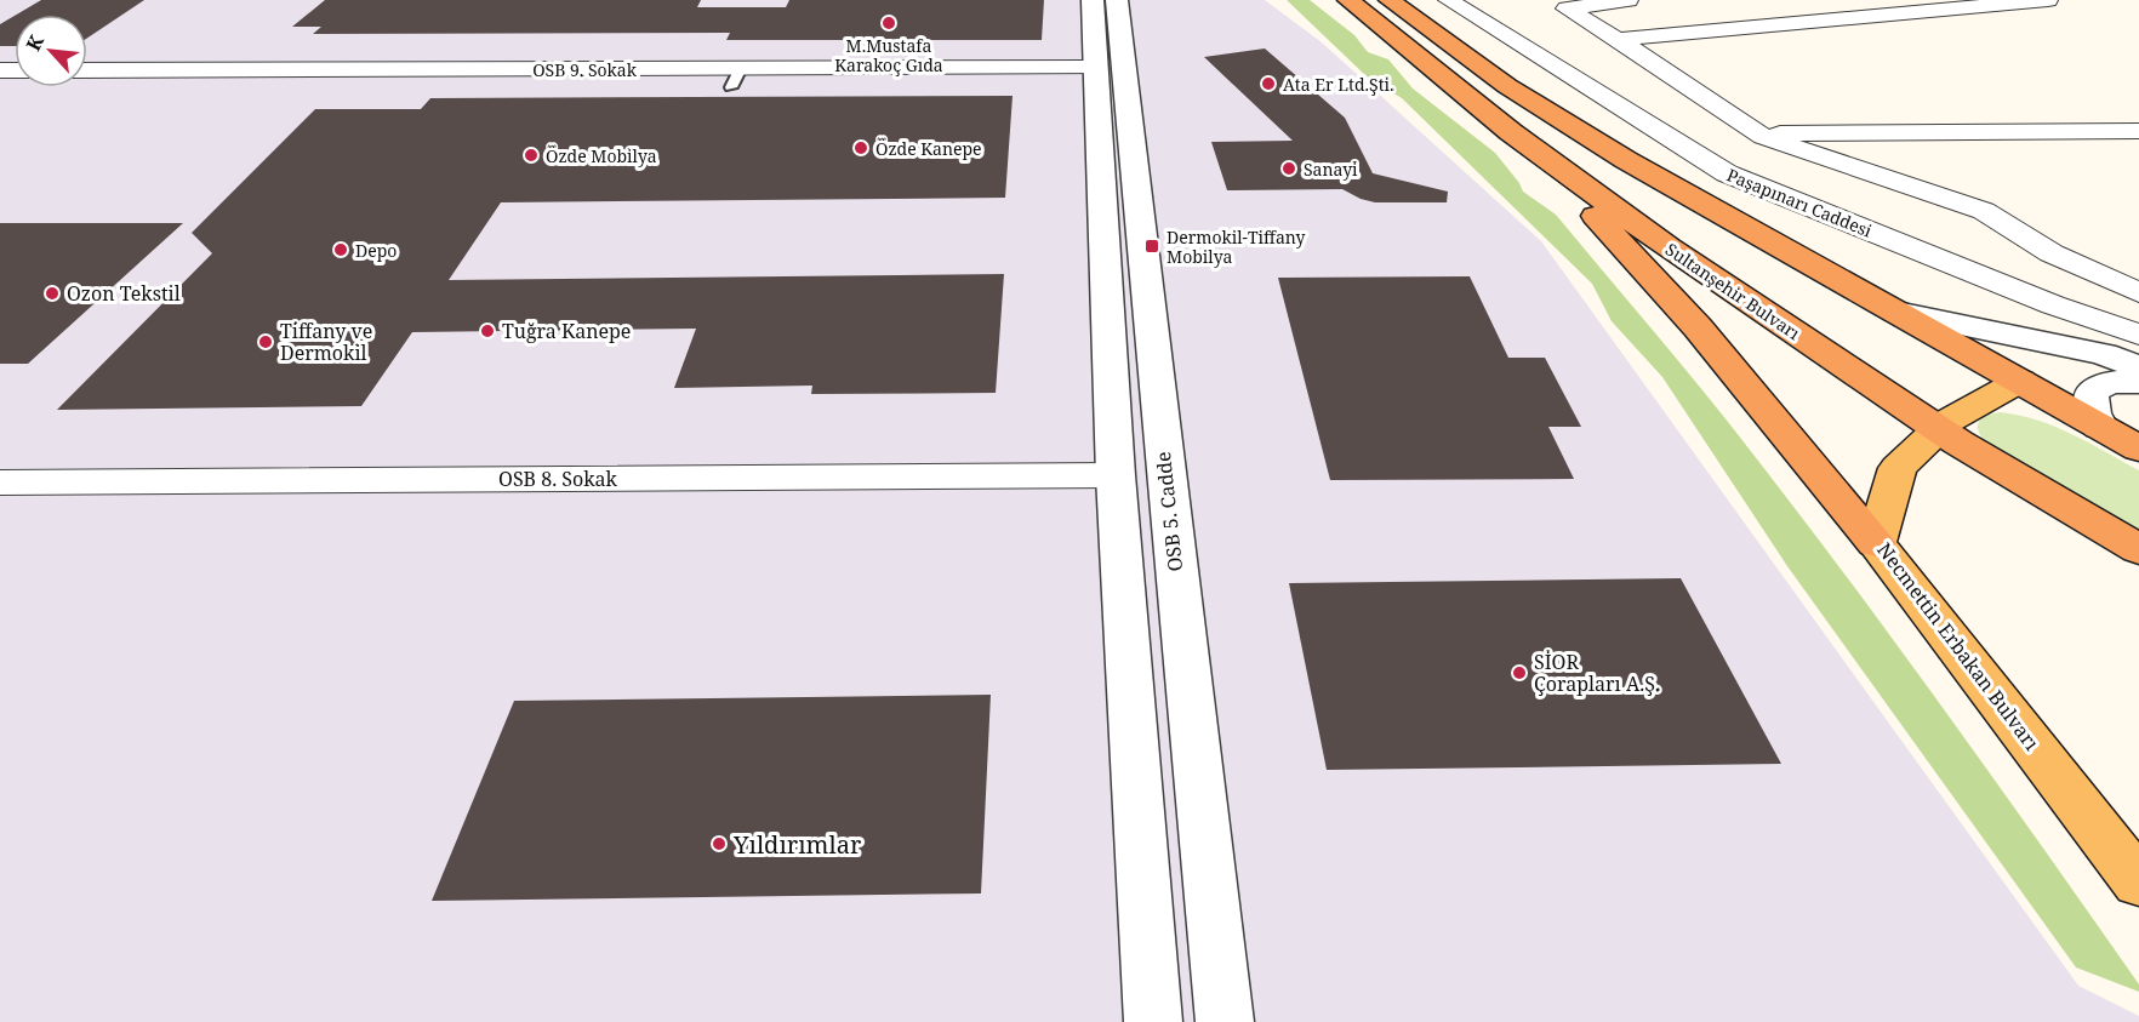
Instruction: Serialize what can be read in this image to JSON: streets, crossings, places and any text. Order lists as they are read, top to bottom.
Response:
{
  "streets": {
    "highway": ["Sultanşehir Bulvarı"],
    "main road": ["Necmettin Erbakan Bulvarı"],
    "street": [
      "OSB 9. Sokak",
      "Paşapınarı Caddesi",
      "OSB 8. Sokak",
      "OSB 5. Cadde"
    ]
  },
  "crossings": [
    ["Paşapınarı Caddesi", "Necmettin Erbakan Bulvarı"],
    ["Sultanşehir Bulvarı", "Necmettin Erbakan Bulvarı"]
  ],
  "places": {
    "other": [
      "M.Mustafa Karakoç Gıda",
      "Ata Er Ltd.Şti.",
      "Özde Kanepe",
      "Özde Mobilya",
      "Sanayi",
      "Depo",
      "Ozon Tekstil",
      "Tuğra Kanepe",
      "Tiffany ve Dermokil",
      "SİOR Çorapları A.Ş.",
      "Yıldırımlar"
    ],
    "transit": ["Dermokil-Tiffany Mobilya"]
  },
  "north": "top left"
}
